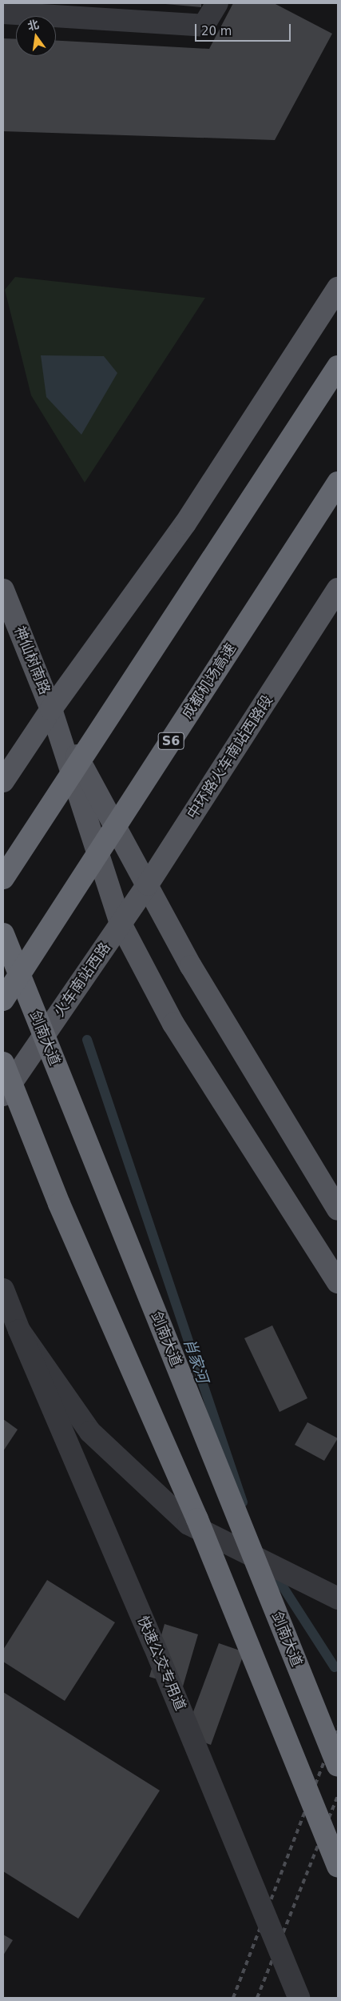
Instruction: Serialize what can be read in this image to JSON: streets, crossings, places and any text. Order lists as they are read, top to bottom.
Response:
{
  "streets": {
    "highway": ["成都机场高速", "S6", "剑南大道"],
    "main road": ["神仙树南路", "中环路火车南站西路段", "火车南站西路"],
    "lane": ["快速公交专用道"]
  },
  "crossings": [
    ["中环路火车南站西路段", "火车南站西路"]
  ],
  "water": ["肖家河"],
  "scale_bar": "20 m",
  "north": "top"
}
